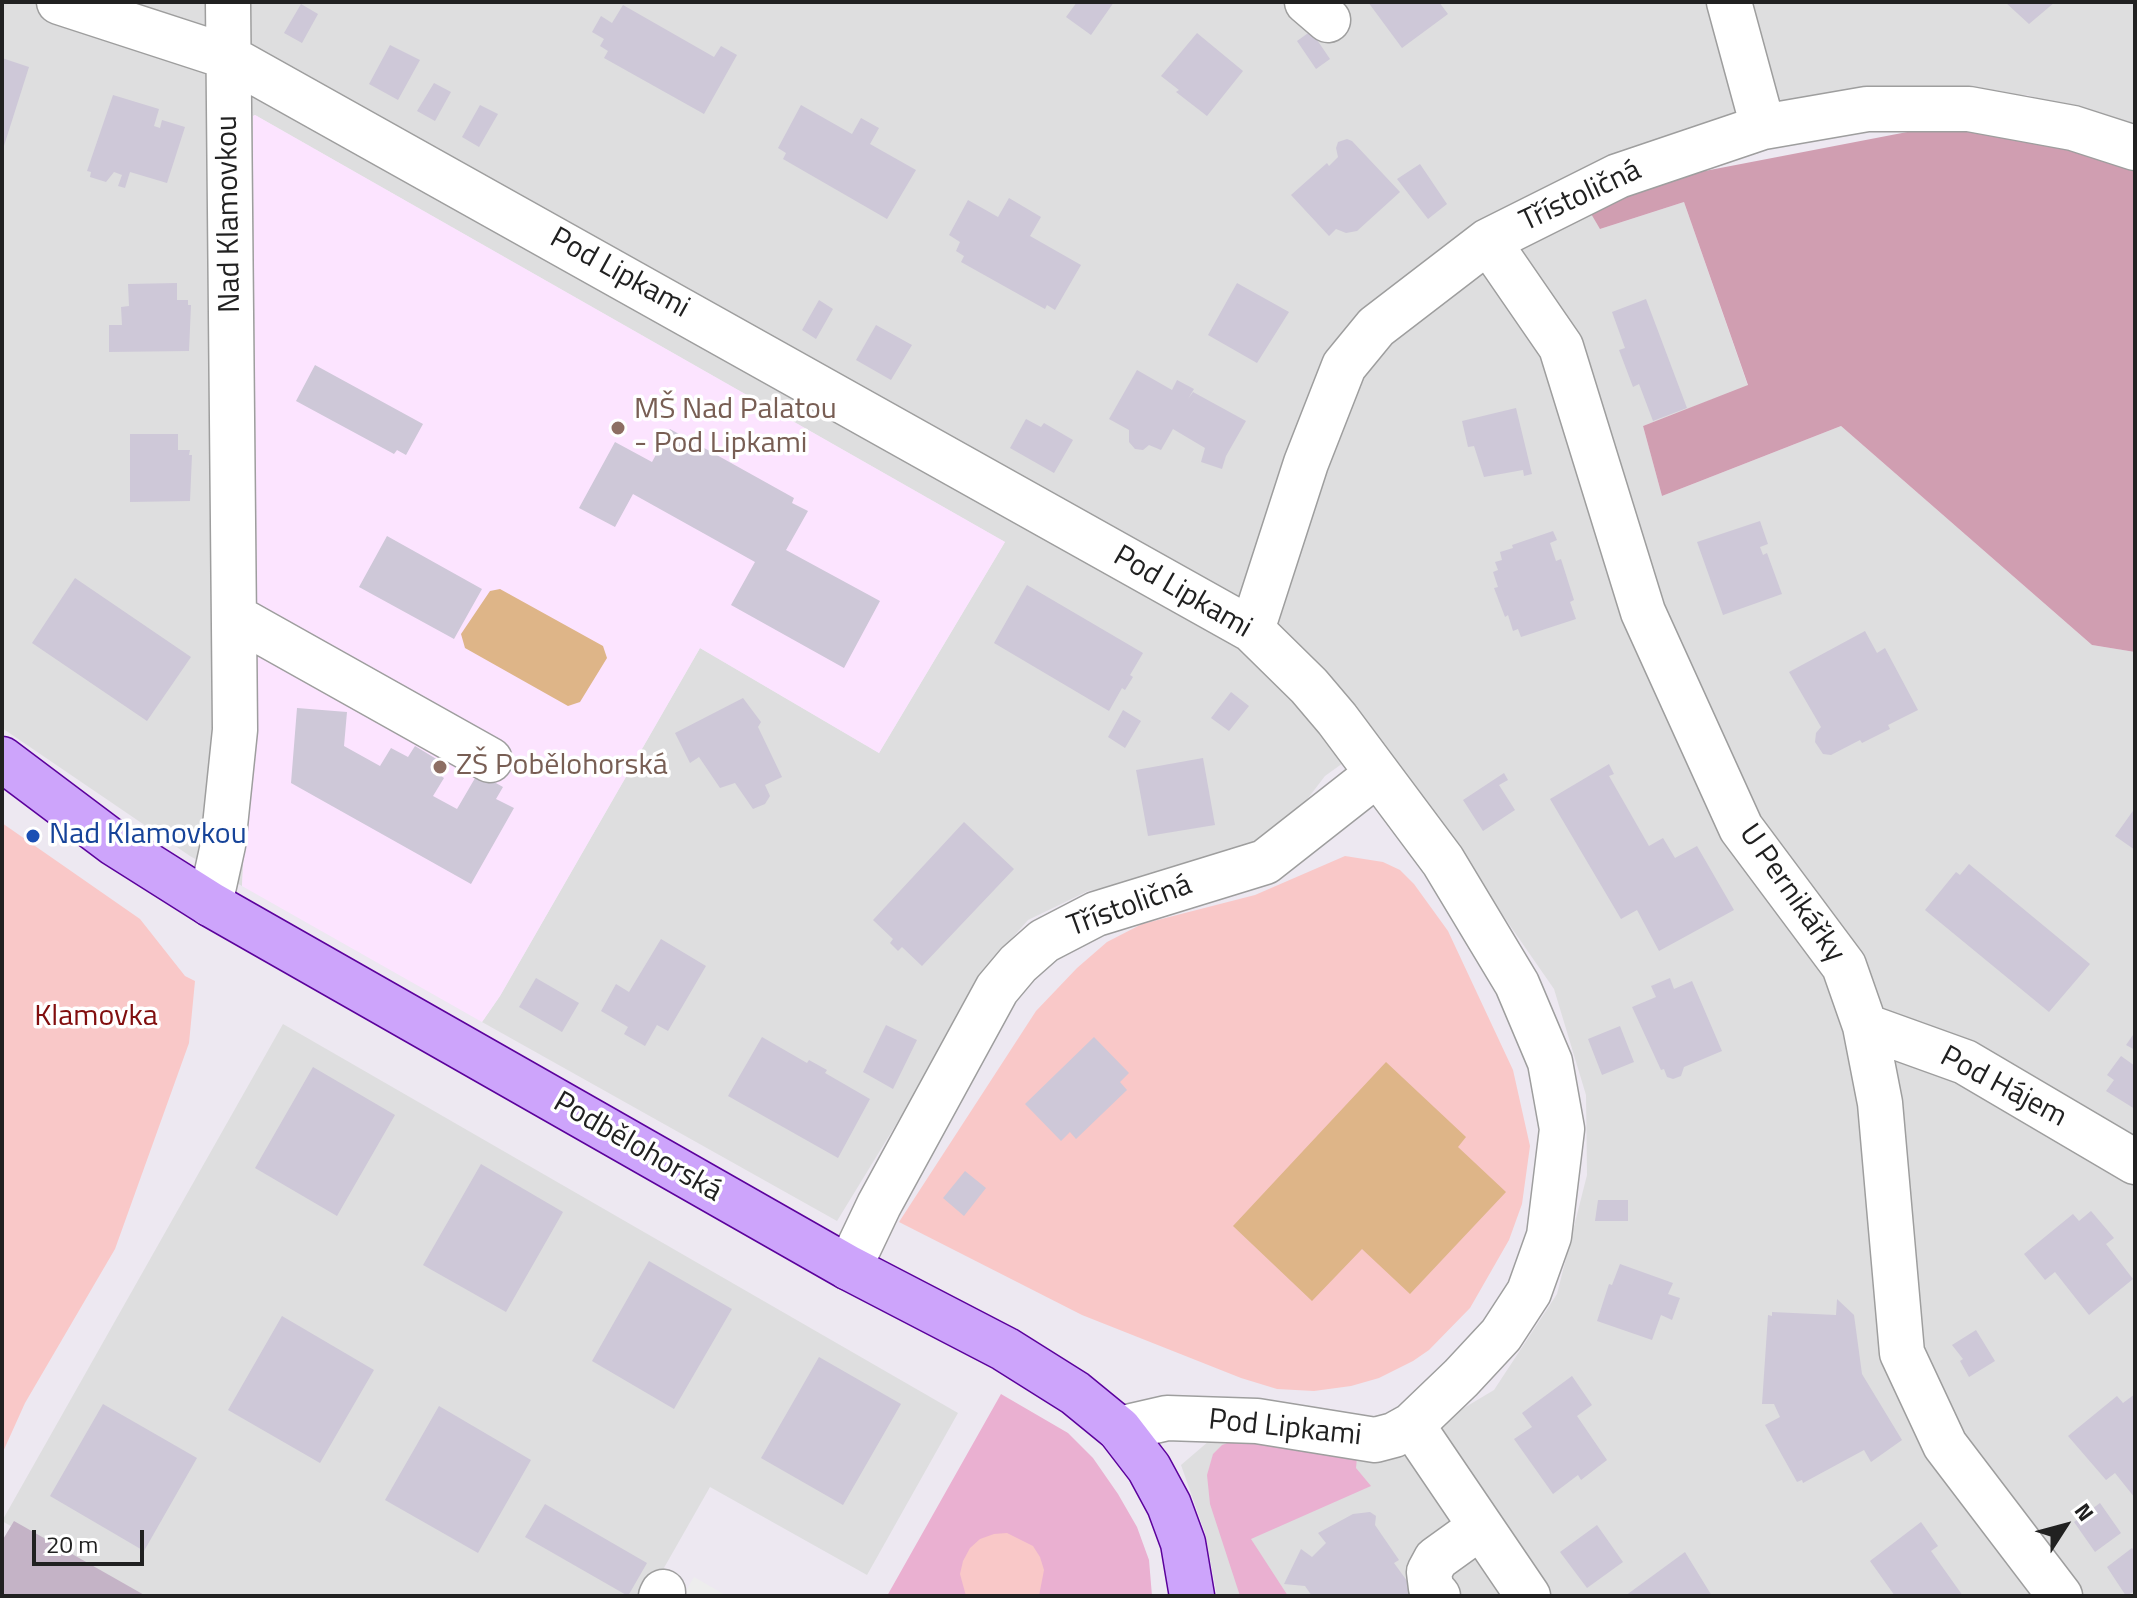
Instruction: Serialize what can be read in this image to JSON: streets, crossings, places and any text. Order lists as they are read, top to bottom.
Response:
{
  "streets": {
    "main road": ["Podbělohorská"],
    "street": [
      "Třístoličná",
      "Nad Klamovkou",
      "Pod Lipkami",
      "U Pernikářky",
      "Pod Hájem"
    ]
  },
  "crossings": [
    ["Třístoličná", "Pod Lipkami"],
    ["Třístoličná", "U Pernikářky"],
    ["Třístoličná", "Podbělohorská"],
    ["Nad Klamovkou", "Pod Lipkami"],
    ["Nad Klamovkou", "Podbělohorská"],
    ["Pod Lipkami", "Podbělohorská"],
    ["U Pernikářky", "Pod Hájem"]
  ],
  "parks": ["Klamovka"],
  "places": ["MŠ Nad Palatou - Pod Lipkami", "ZŠ Pobělohorská", "Nad Klamovkou"],
  "scale_bar": "20 m",
  "north": "top right"
}
